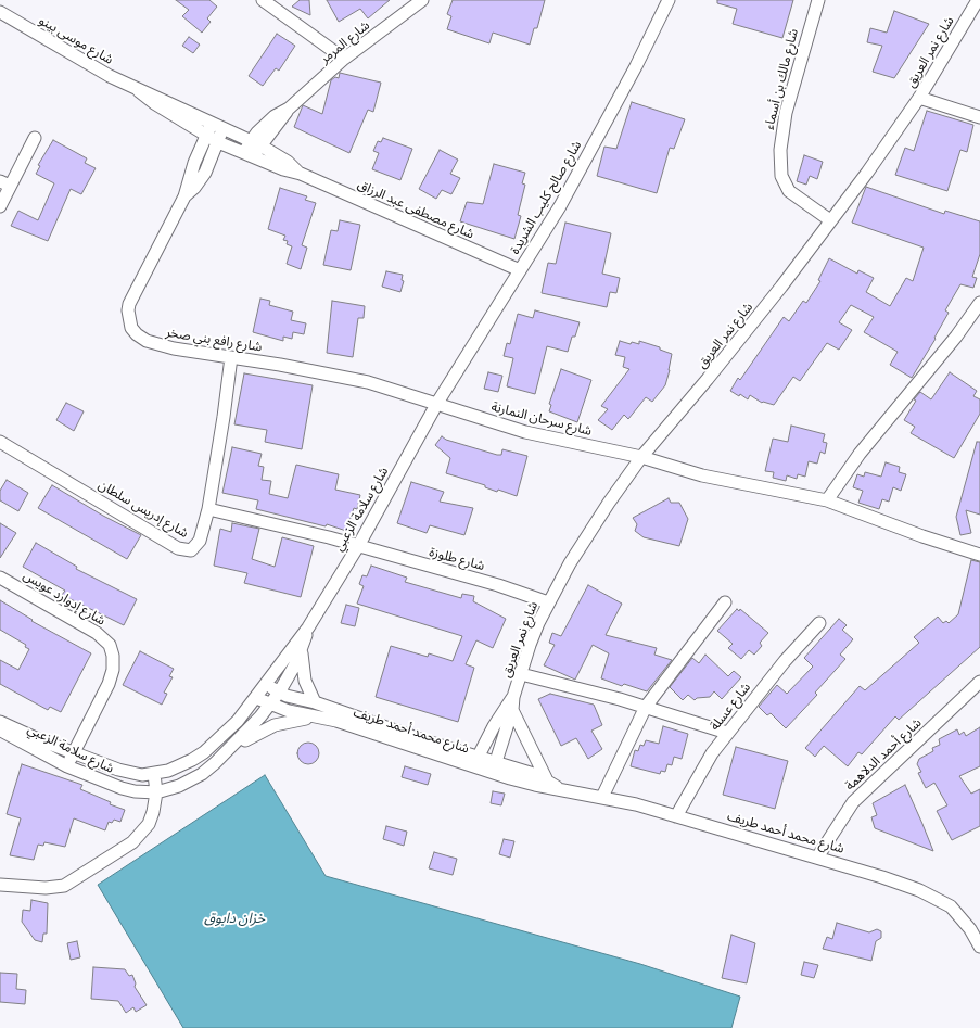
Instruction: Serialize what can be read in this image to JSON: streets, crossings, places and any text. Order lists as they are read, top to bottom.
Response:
{
  "streets": {
    "street": [
      "شارع موسى بينو",
      "شارع المرمر",
      "شارع نمر العريق",
      "شارع مالك بن أسماء",
      "شارع صالح كليب الشريدة",
      "شارع مصطفى عبد الرزاق",
      "شارع رافع بني صخر",
      "شارع سرحان النمارنة",
      "شارع إدريس سلطان",
      "شارع سلامة الزعبي",
      "شارع طلوزة",
      "شارع إدوارد عويس",
      "شارع عسلة",
      "شارع محمد أحمد طريف",
      "شارع أحمد الدلاهمة"
    ]
  },
  "crossings": [
    ["شارع موسى بينو", "شارع مصطفى عبد الرزاق"],
    ["شارع موسى بينو", "شارع رافع بني صخر"],
    ["شارع المرمر", "شارع مصطفى عبد الرزاق"],
    ["شارع نمر العريق", "شارع مالك بن أسماء"],
    ["شارع نمر العريق", "شارع سرحان النمارنة"],
    ["شارع نمر العريق", "شارع طلوزة"],
    ["شارع نمر العريق", "شارع محمد أحمد طريف"],
    ["شارع صالح كليب الشريدة", "شارع مصطفى عبد الرزاق"],
    ["شارع صالح كليب الشريدة", "شارع رافع بني صخر"],
    ["شارع صالح كليب الشريدة", "شارع سرحان النمارنة"],
    ["شارع صالح كليب الشريدة", "شارع سلامة الزعبي"],
    ["شارع مصطفى عبد الرزاق", "شارع رافع بني صخر"],
    ["شارع رافع بني صخر", "شارع سرحان النمارنة"],
    ["شارع رافع بني صخر", "شارع إدريس سلطان"],
    ["شارع رافع بني صخر", "شارع سلامة الزعبي"],
    ["شارع سرحان النمارنة", "شارع سلامة الزعبي"],
    ["شارع إدريس سلطان", "شارع طلوزة"],
    ["شارع سلامة الزعبي", "شارع طلوزة"],
    ["شارع سلامة الزعبي", "شارع إدوارد عويس"],
    ["شارع سلامة الزعبي", "شارع محمد أحمد طريف"],
    ["شارع عسلة", "شارع محمد أحمد طريف"],
    ["شارع محمد أحمد طريف", "شارع أحمد الدلاهمة"]
  ],
  "water": ["خزان دابوق"]
}
